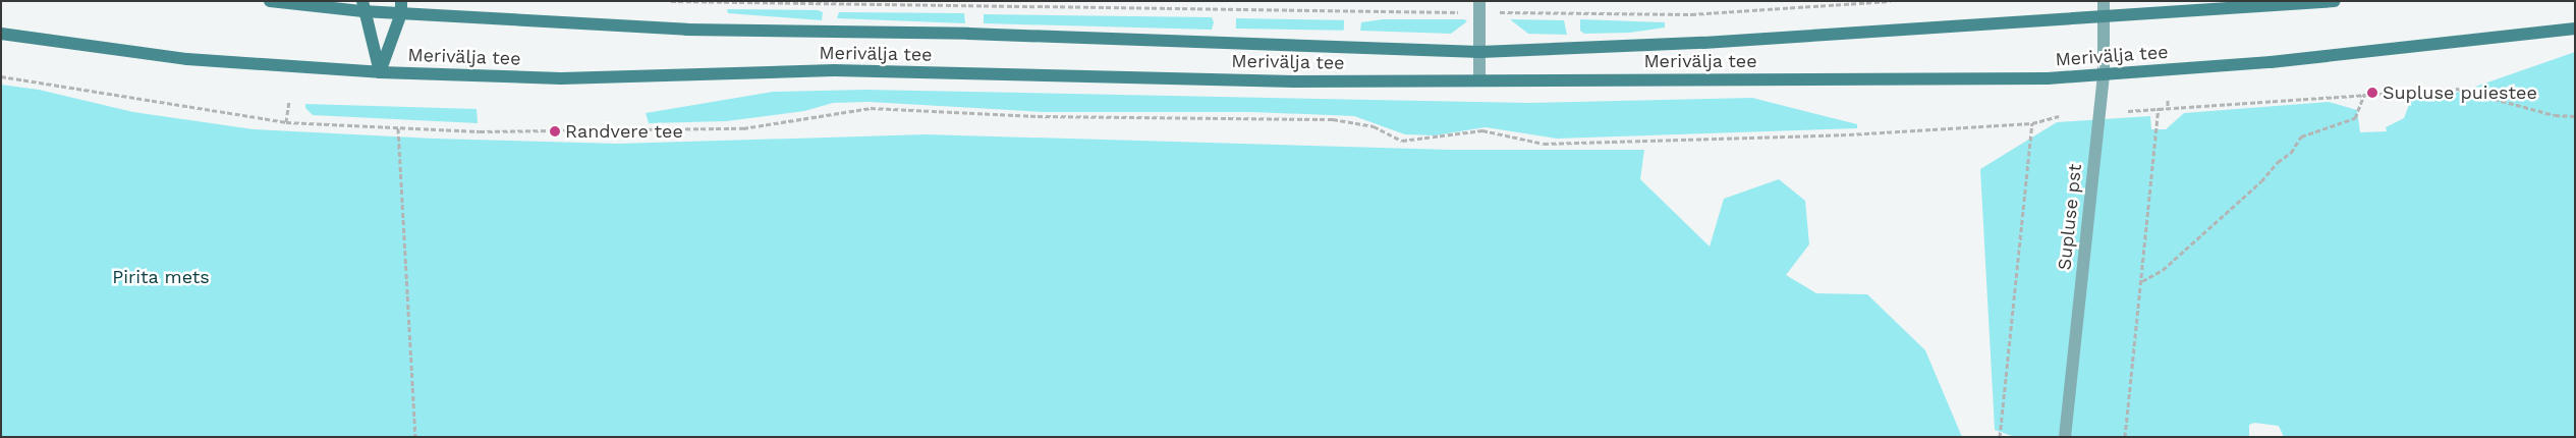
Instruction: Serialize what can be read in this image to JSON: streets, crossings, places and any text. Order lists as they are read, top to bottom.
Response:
{
  "streets": {
    "main road": ["Merivälja tee"],
    "street": ["Supluse pst"]
  },
  "crossings": [
    ["Merivälja tee", "Supluse pst"]
  ],
  "parks": ["Pirita mets"],
  "places": ["Supluse puiestee", "Randvere tee"]
}
